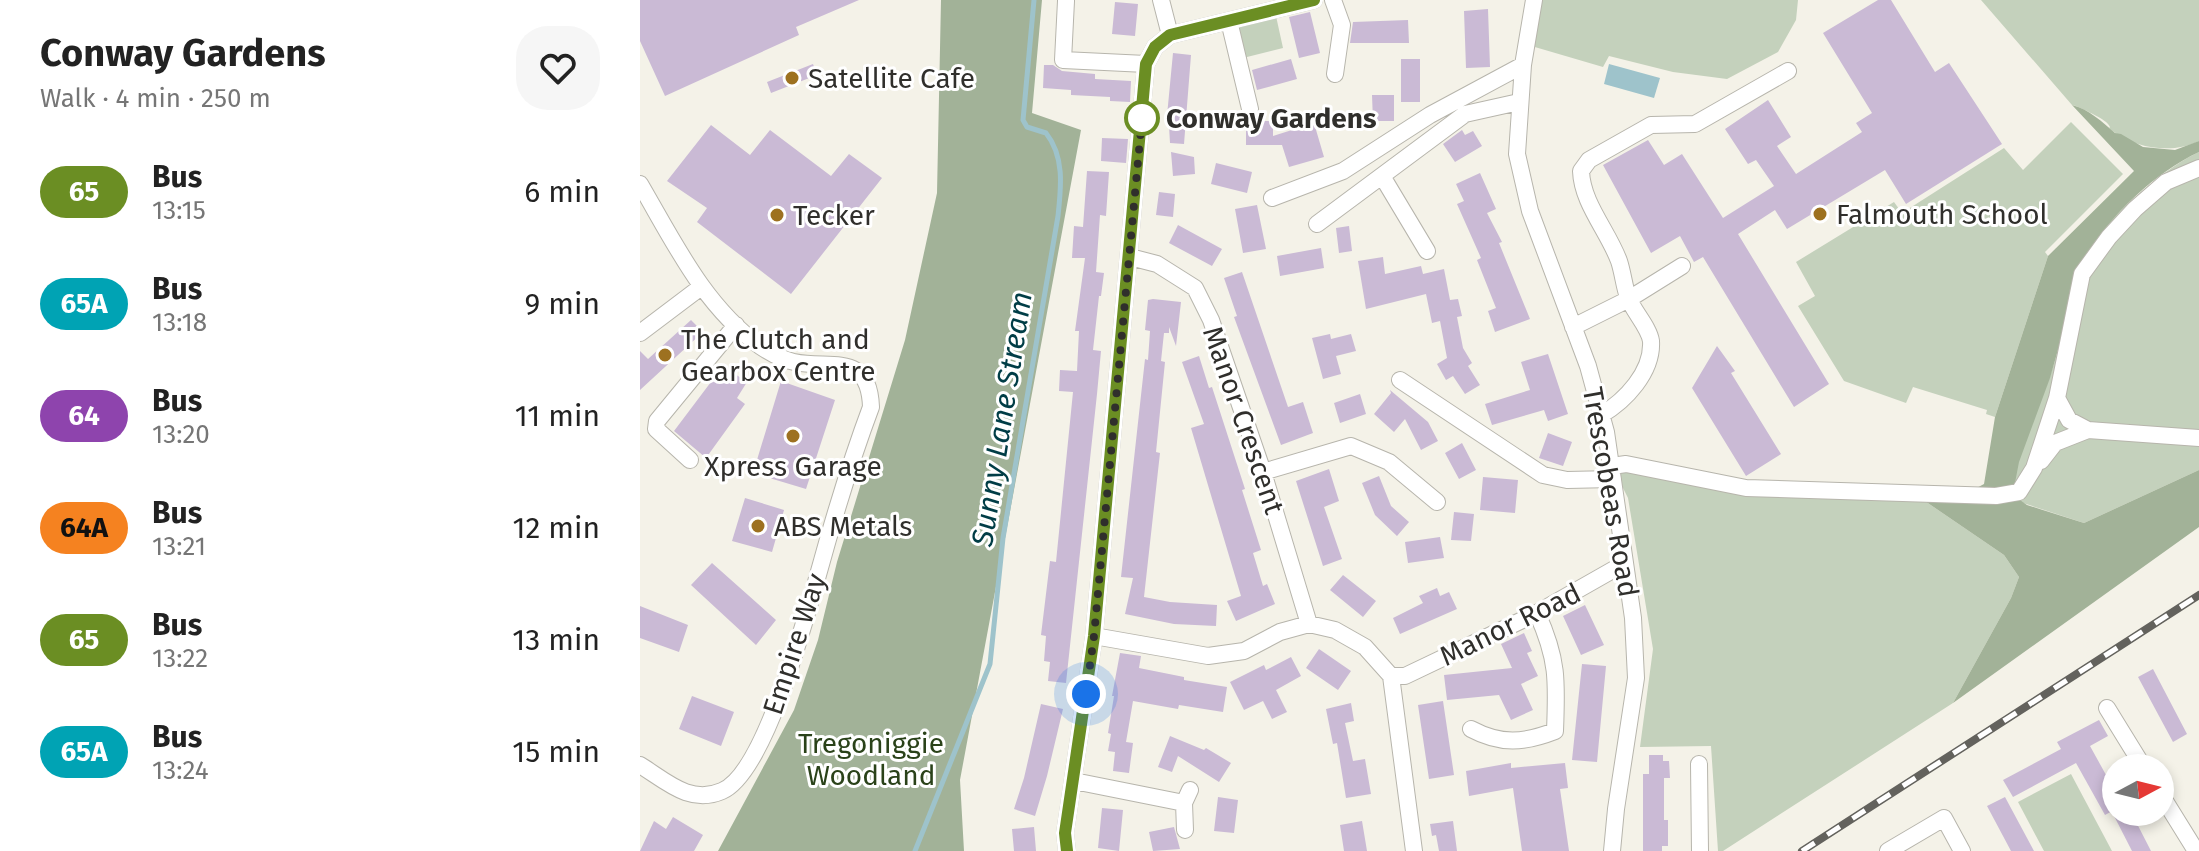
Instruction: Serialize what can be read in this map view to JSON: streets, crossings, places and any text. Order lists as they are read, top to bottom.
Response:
{
  "streets": {
    "street": [
      "Manor Crescent",
      "Trescobeas Road",
      "Manor Road",
      "Empire Way"
    ]
  },
  "crossings": [
    ["Trescobeas Road", "Manor Road"]
  ],
  "water": ["Sunny Lane Stream"],
  "parks": ["Tregoniggie Woodland"],
  "places": [
    "Satellite Cafe",
    "Conway Gardens",
    "Falmouth School",
    "Tecker",
    "The Clutch and Gearbox Centre",
    "Xpress Garage",
    "ABS Metals"
  ],
  "lines": ["bus line 65"],
  "north": "right",
  "page": {
    "heading": ["Conway Gardens", "Walk · 4 min · 250 m"],
    "list": [
      {
        "mark": "65",
        "name": "Bus",
        "note": "13:15",
        "value": "6 min"
      },
      {
        "mark": "65A",
        "name": "Bus",
        "note": "13:18",
        "value": "9 min"
      },
      {
        "mark": "64",
        "name": "Bus",
        "note": "13:20",
        "value": "11 min"
      },
      {
        "mark": "64A",
        "name": "Bus",
        "note": "13:21",
        "value": "12 min"
      },
      {
        "mark": "65",
        "name": "Bus",
        "note": "13:22",
        "value": "13 min"
      },
      {
        "mark": "65A",
        "name": "Bus",
        "note": "13:24",
        "value": "15 min"
      }
    ]
  }
}
